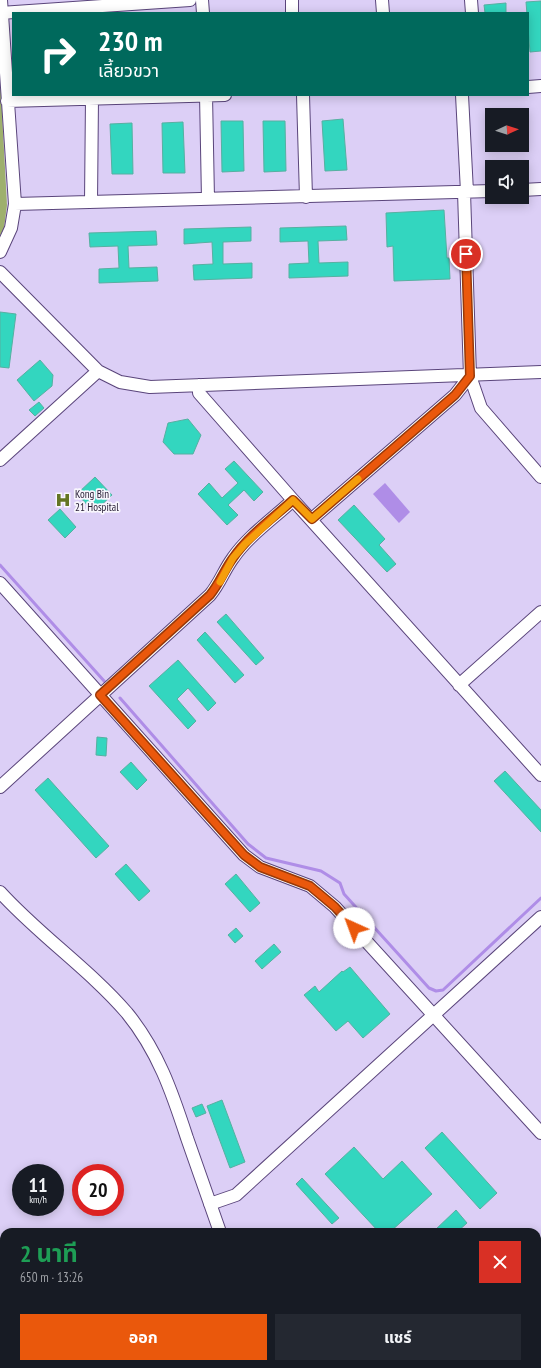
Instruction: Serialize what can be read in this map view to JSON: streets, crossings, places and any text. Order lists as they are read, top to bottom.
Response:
{
  "places": {
    "hospital": ["Kong Bin 21 Hospital"]
  },
  "north": "right",
  "page": {
    "turn": ["230 m", "เลี้ยวขวา"],
    "speed": "11 km/h",
    "limit": "20",
    "heading": ["2 นาที", "650 m · 13:26"],
    "buttons": ["ออก", "แชร์"]
  }
}
